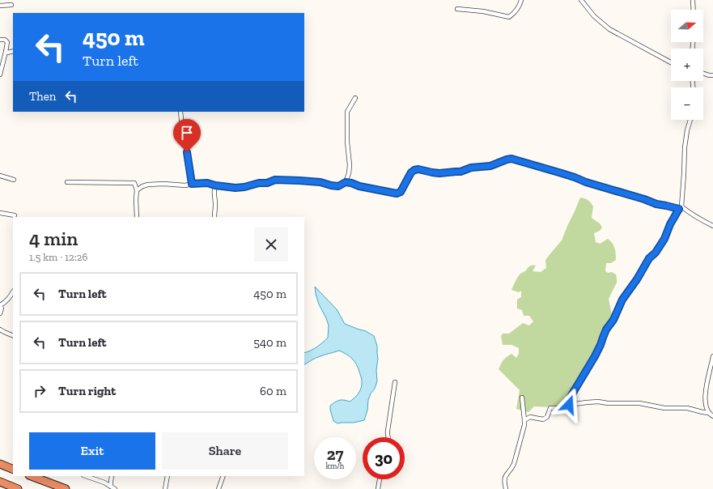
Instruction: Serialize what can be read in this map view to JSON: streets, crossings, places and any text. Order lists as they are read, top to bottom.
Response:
{
  "north": "right",
  "page": {
    "map_buttons": ["+", "−"],
    "turn": ["450 m", "Turn left"],
    "then": "Then",
    "heading": ["4 min", "1.5 km · 12:26"],
    "list": [
      {
        "name": "Turn left",
        "value": "450 m"
      },
      {
        "name": "Turn left",
        "value": "540 m"
      },
      {
        "name": "Turn right",
        "value": "60 m"
      }
    ],
    "buttons": ["Exit", "Share"],
    "speed": "27 km/h",
    "limit": "30"
  }
}
